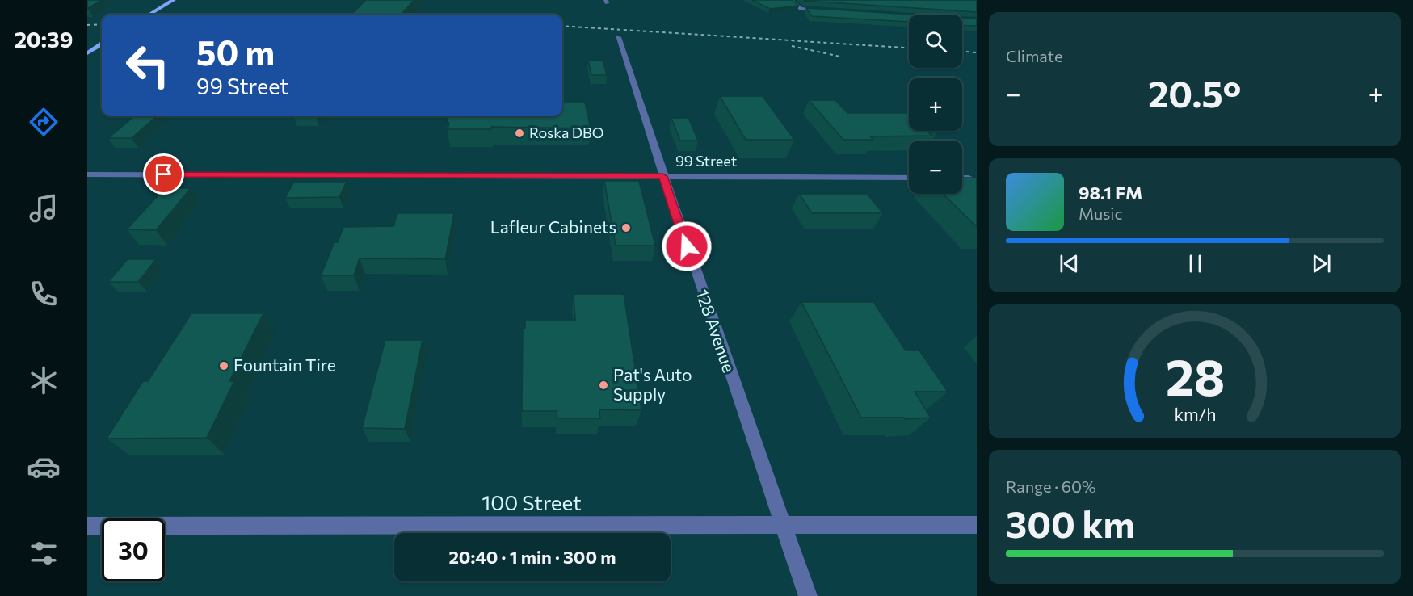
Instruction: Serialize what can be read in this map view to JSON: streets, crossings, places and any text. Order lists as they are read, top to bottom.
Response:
{
  "streets": {
    "street": ["99 Street", "128 Avenue", "100 Street"]
  },
  "crossings": [
    ["99 Street", "128 Avenue"],
    ["128 Avenue", "100 Street"]
  ],
  "places": [
    "Roska DBO",
    "Lafleur Cabinets",
    "Fountain Tire",
    "Pat's Auto Supply"
  ],
  "page": {
    "tabs": "20:39",
    "tile": [
      "Climate",
      ["Range · 60%", "300 km"]
    ],
    "map_buttons": ["+", "−"],
    "turn": ["50 m", "99 Street"],
    "heat": ["−", "20.5°", "+"],
    "song": ["98.1 FM", "Music"],
    "limit": "30",
    "trip": "20:40 · 1 min · 300 m",
    "gauge": ["28", "km/h"]
  }
}
